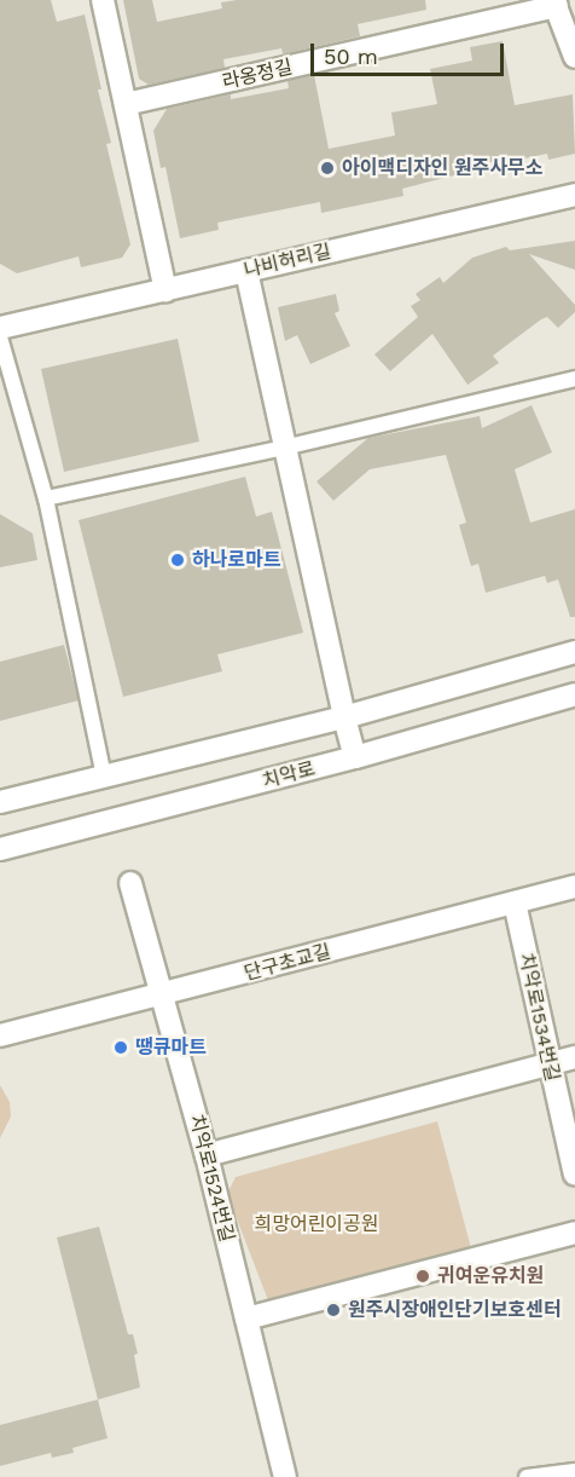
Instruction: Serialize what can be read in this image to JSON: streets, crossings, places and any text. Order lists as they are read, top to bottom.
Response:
{
  "streets": {
    "street": [
      "라옹정길",
      "나비허리길",
      "치악로",
      "단구초교길",
      "치악로1534번길",
      "치악로1524번길"
    ]
  },
  "crossings": [
    ["단구초교길", "치악로1534번길"],
    ["단구초교길", "치악로1524번길"]
  ],
  "parks": ["희망어린이공원"],
  "places": [
    "아이맥디자인 원주사무소",
    "하나로마트",
    "땡큐마트",
    "귀여운유치원",
    "원주시장애인단기보호센터"
  ],
  "scale_bar": "50 m"
}
